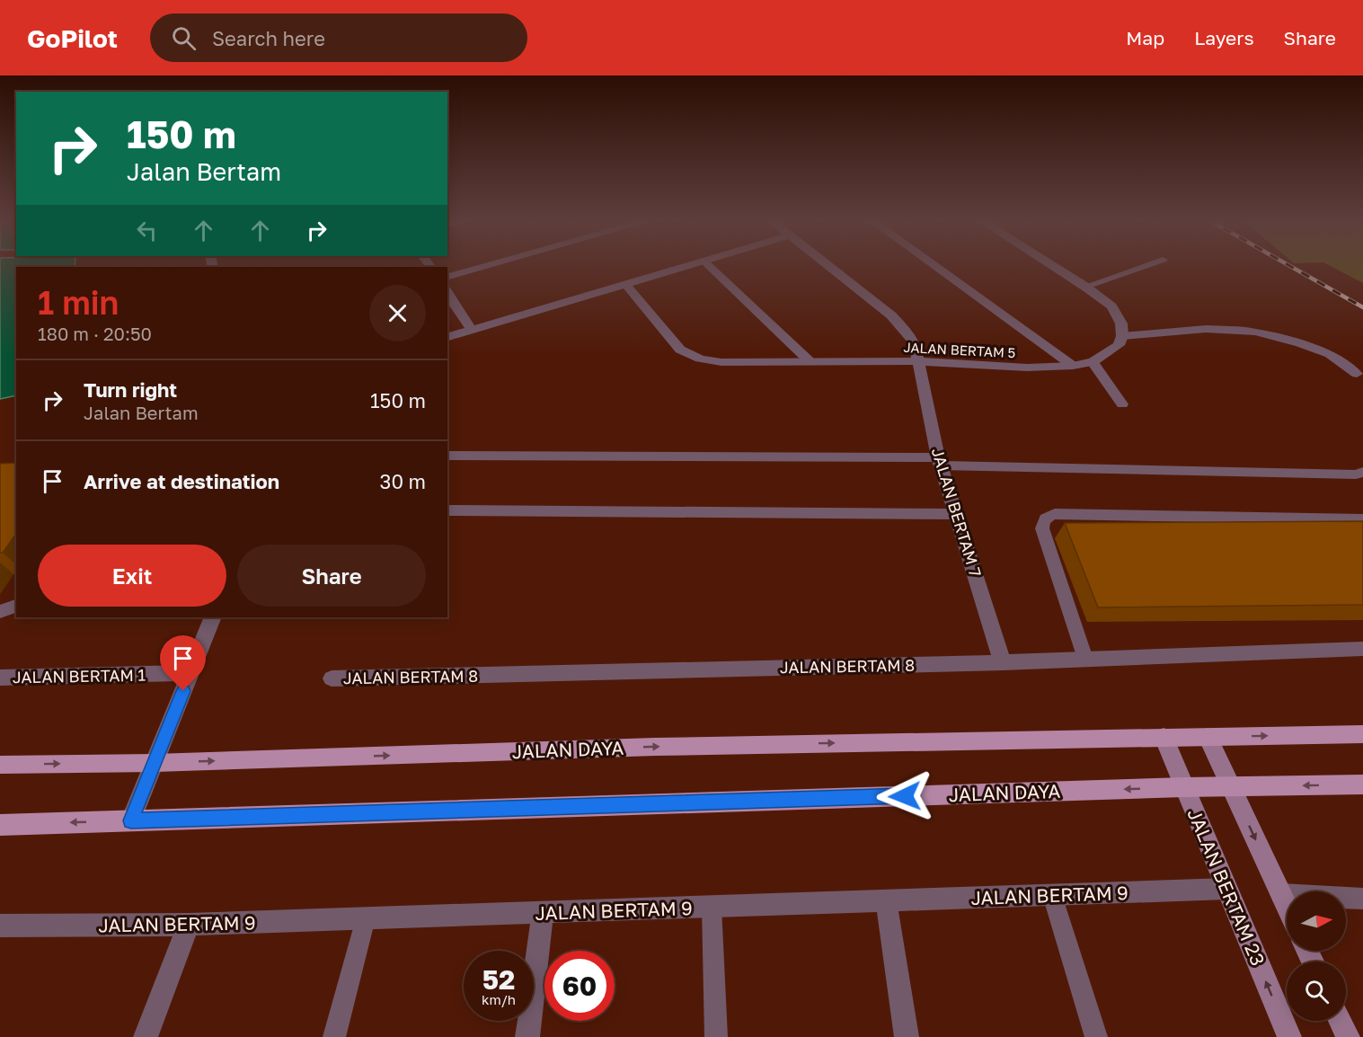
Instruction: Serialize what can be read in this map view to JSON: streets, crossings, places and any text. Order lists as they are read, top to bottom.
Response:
{
  "streets": {
    "main road": ["JALAN DAYA"],
    "street": [
      "JALAN BERTAM 5",
      "JALAN BERTAM 7",
      "JALAN BERTAM 8",
      "JALAN BERTAM 1",
      "JALAN BERTAM 23",
      "JALAN BERTAM 9"
    ]
  },
  "crossings": [
    ["JALAN BERTAM 5", "JALAN BERTAM 7"],
    ["JALAN BERTAM 7", "JALAN BERTAM 8"],
    ["JALAN DAYA", "JALAN BERTAM 23"],
    ["JALAN BERTAM 23", "JALAN BERTAM 9"]
  ],
  "one_way": ["JALAN BERTAM 23"],
  "north": "right",
  "page": {
    "header": "GoPilot",
    "search": "Search here",
    "nav": ["Map", "Layers", "Share"],
    "turn": ["150 m", "Jalan Bertam"],
    "heading": ["1 min", "180 m · 20:50"],
    "list": [
      {
        "name": "Turn right",
        "note": "Jalan Bertam",
        "value": "150 m"
      },
      {
        "name": "Arrive at destination",
        "value": "30 m"
      }
    ],
    "buttons": ["Exit", "Share"],
    "speed": "52 km/h",
    "limit": "60"
  }
}
